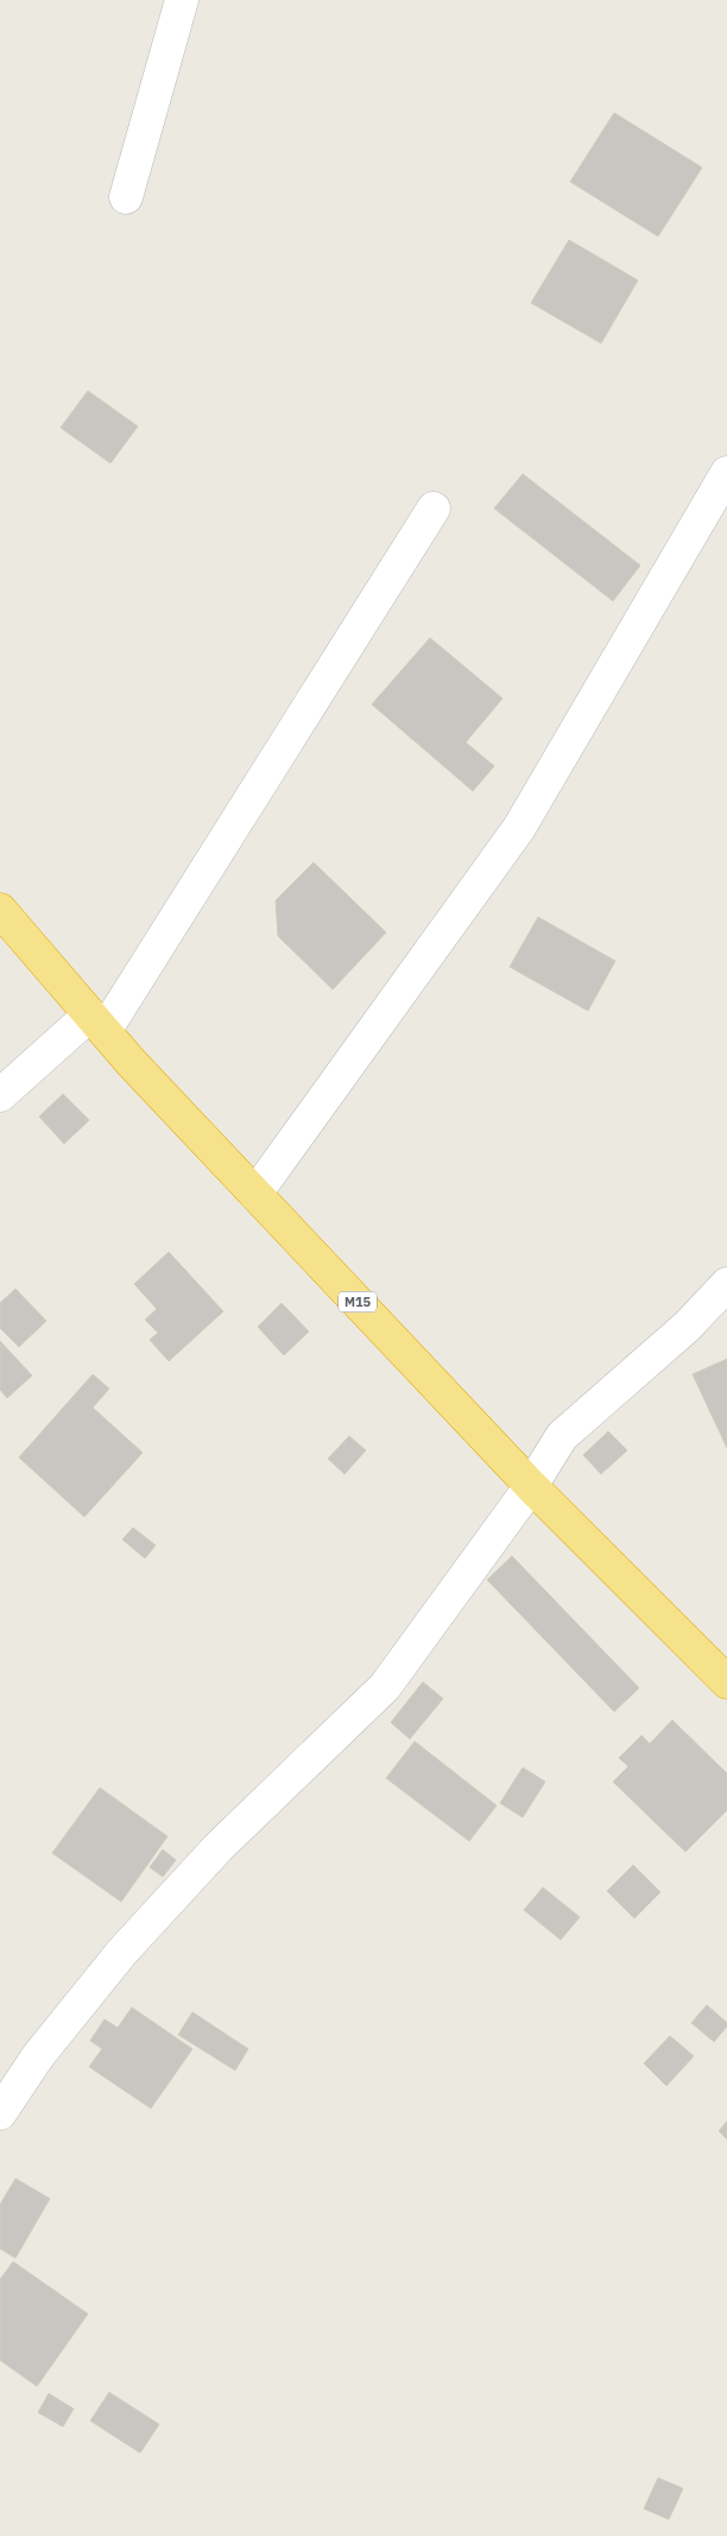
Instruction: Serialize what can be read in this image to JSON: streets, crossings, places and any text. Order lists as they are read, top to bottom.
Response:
{
  "streets": {
    "highway": ["M15"]
  }
}
